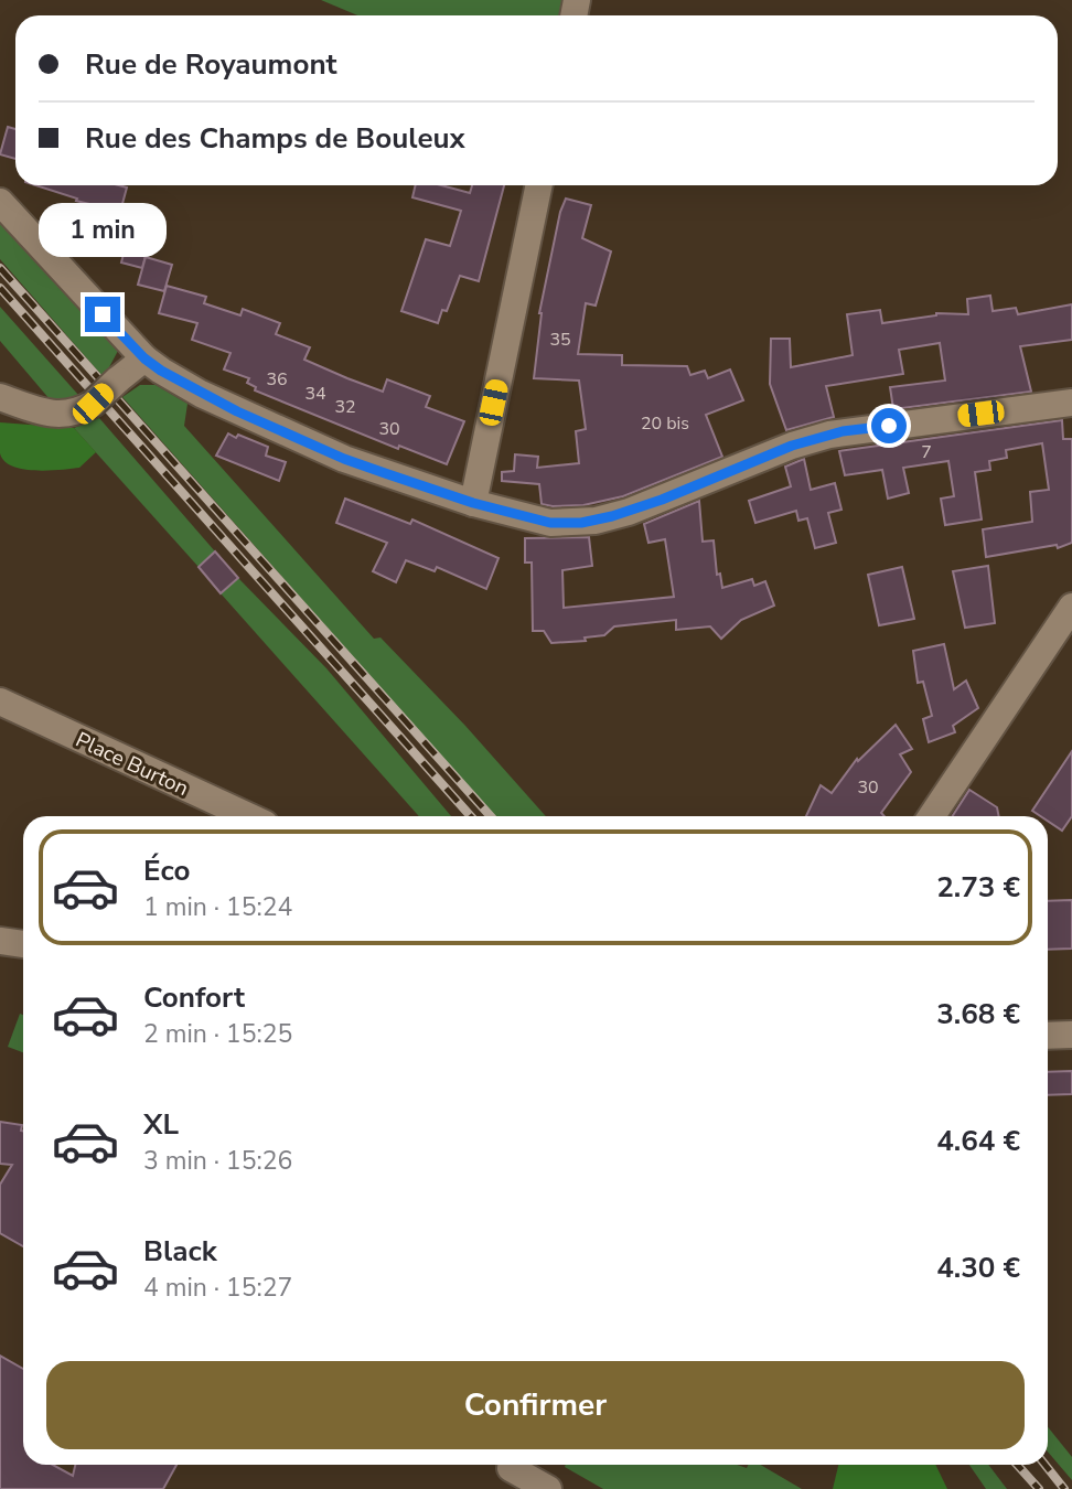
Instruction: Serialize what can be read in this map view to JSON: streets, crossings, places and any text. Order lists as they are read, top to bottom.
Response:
{
  "streets": {
    "street": ["Place Burton"]
  },
  "house_numbers": [
    "35",
    "36",
    "34",
    "32",
    "20 bis",
    "30",
    "7",
    "30"
  ],
  "page": {
    "banner": ["Rue de Royaumont", "Rue des Champs de Bouleux"],
    "bubble": "1 min",
    "list": [
      {
        "name": "Éco",
        "note": "1 min · 15:24",
        "value": "2.73 €"
      },
      {
        "name": "Confort",
        "note": "2 min · 15:25",
        "value": "3.68 €"
      },
      {
        "name": "XL",
        "note": "3 min · 15:26",
        "value": "4.64 €"
      },
      {
        "name": "Black",
        "note": "4 min · 15:27",
        "value": "4.30 €"
      }
    ],
    "buttons": "Confirmer"
  }
}
